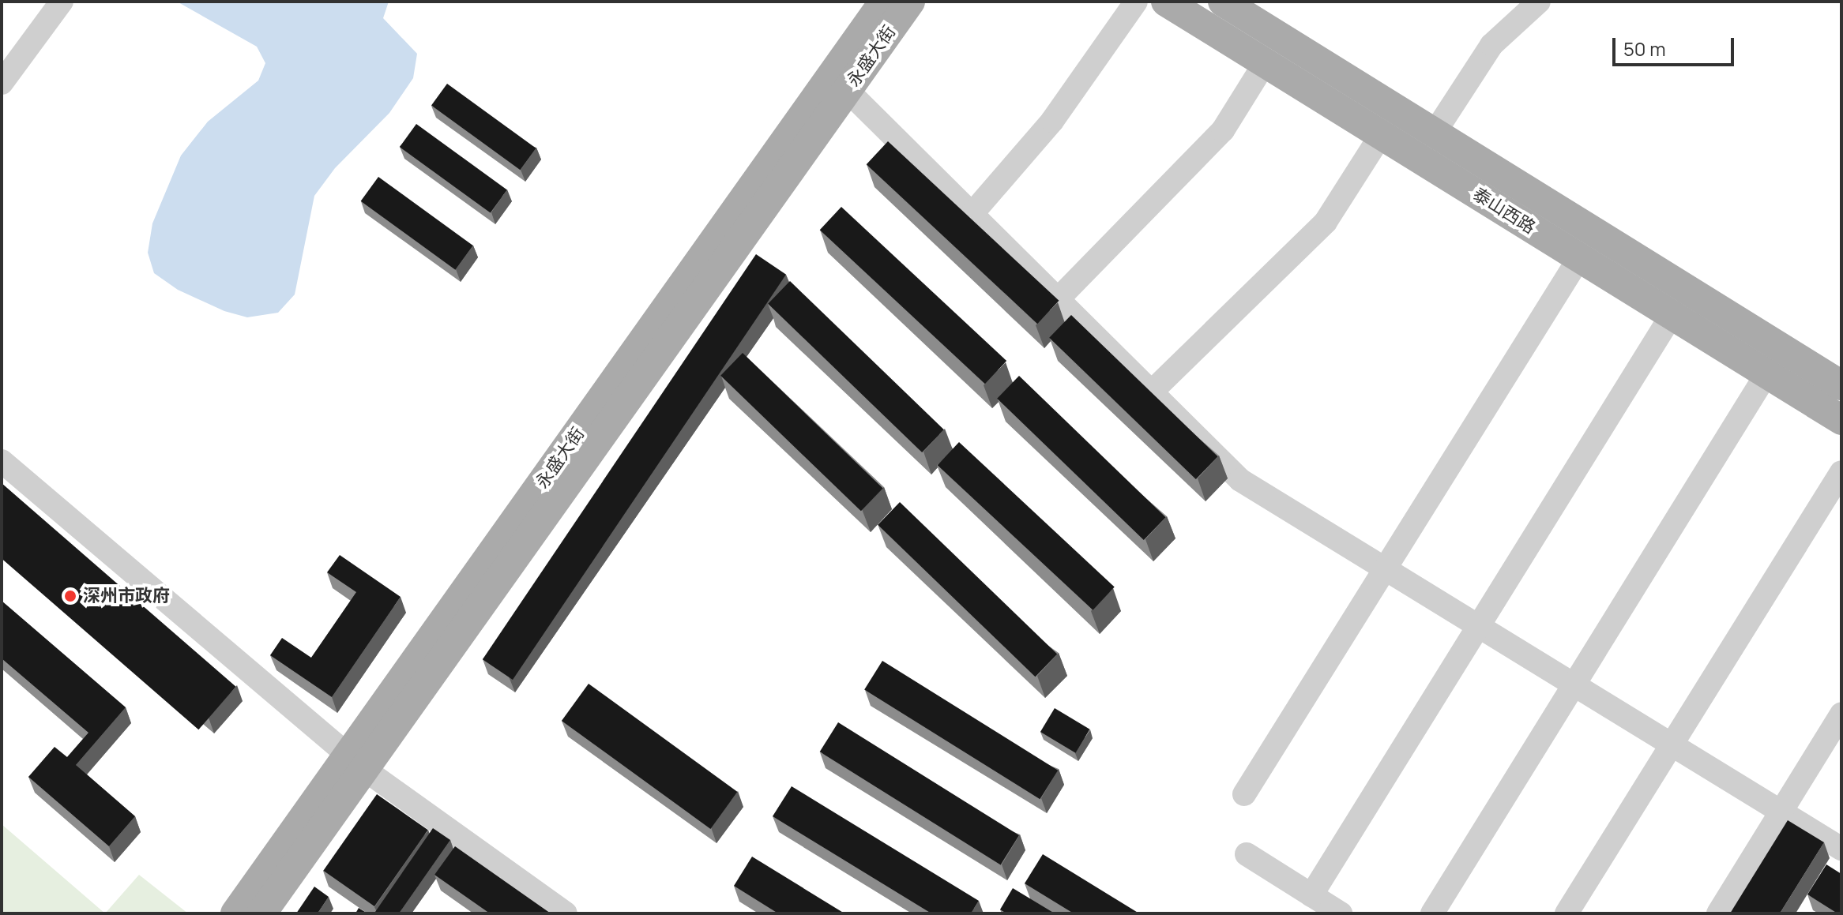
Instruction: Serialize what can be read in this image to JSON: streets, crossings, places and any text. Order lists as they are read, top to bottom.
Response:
{
  "streets": {
    "main road": ["永盛大街", "泰山西路"]
  },
  "places": ["深州市政府"],
  "scale_bar": "50 m"
}
